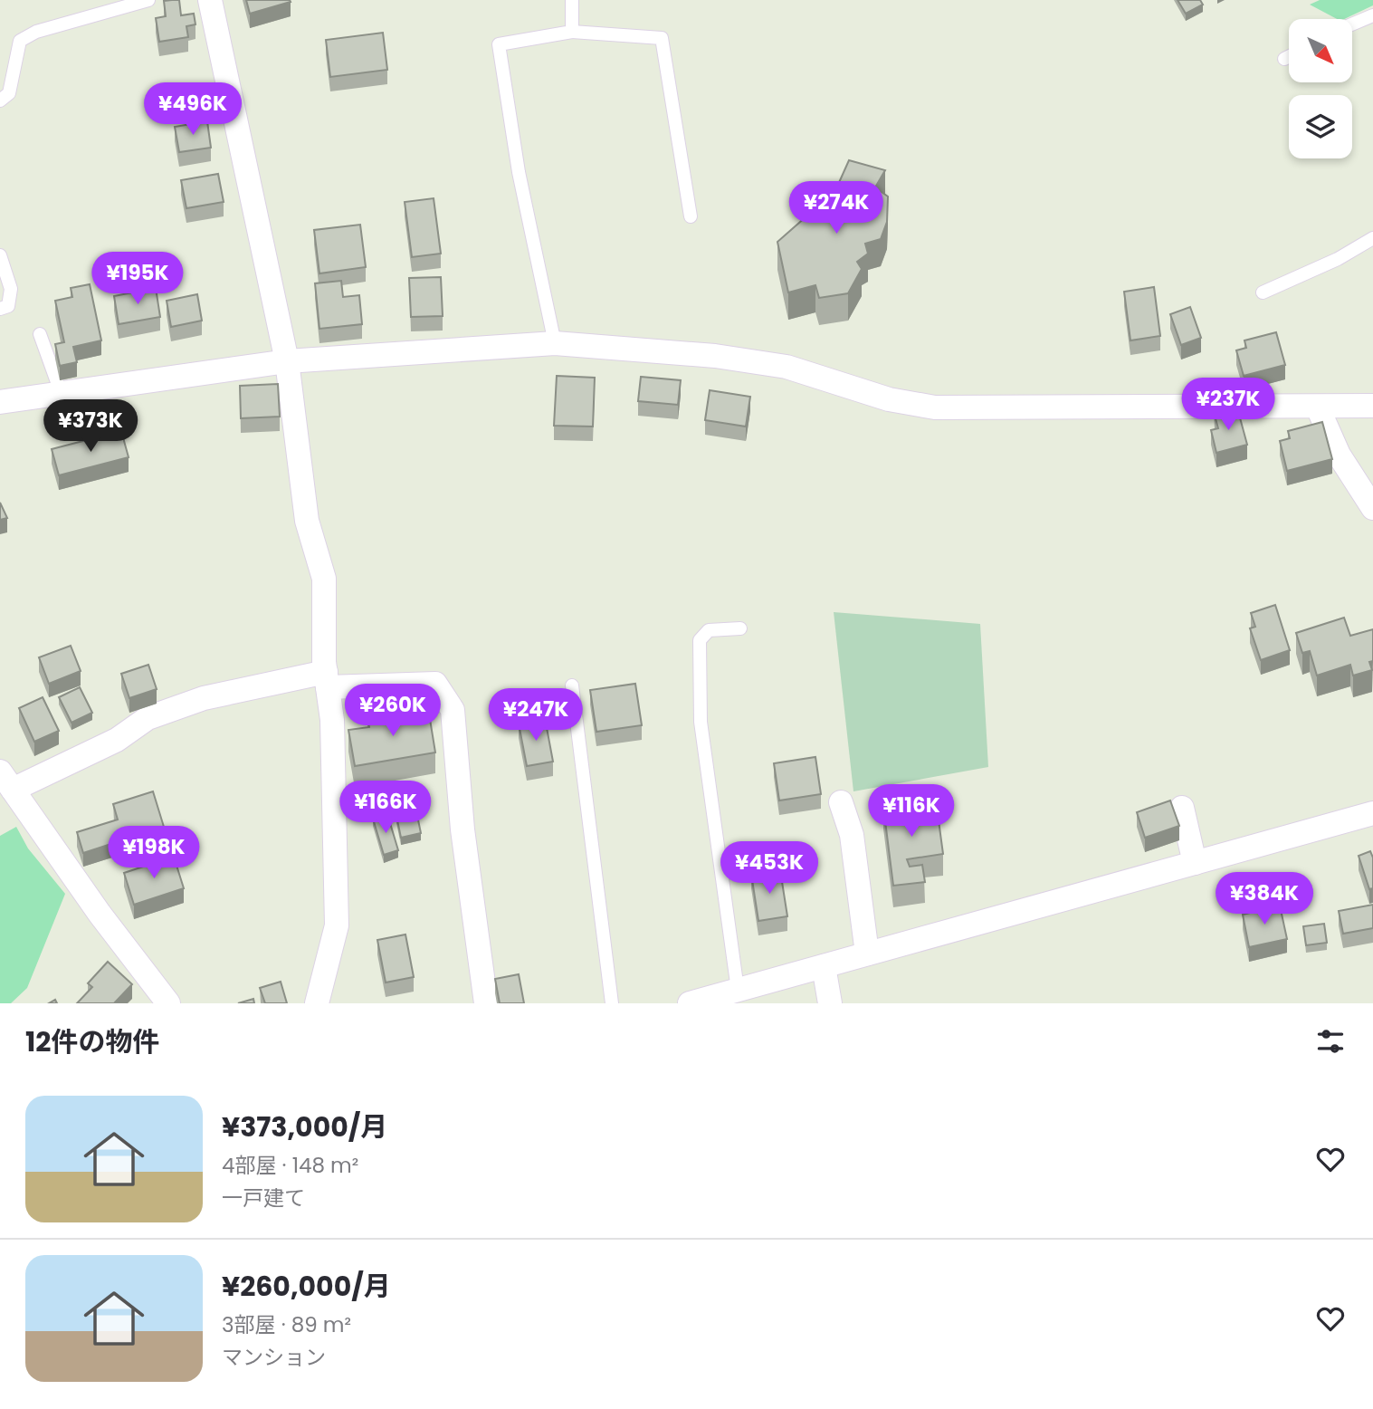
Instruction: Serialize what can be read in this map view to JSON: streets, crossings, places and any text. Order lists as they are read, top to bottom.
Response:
{
  "north": "bottom right",
  "page": {
    "price": [
      "¥496K",
      "¥274K",
      "¥195K",
      "¥237K",
      "¥373K",
      "¥260K",
      "¥247K",
      "¥166K",
      "¥116K",
      "¥198K",
      "¥453K",
      "¥384K"
    ],
    "heading": "12件の物件",
    "list": [
      {
        "name": "¥373,000/月",
        "note": "4部屋 · 148 m² · 一戸建て"
      },
      {
        "name": "¥260,000/月",
        "note": "3部屋 · 89 m² · マンション"
      }
    ]
  }
}
